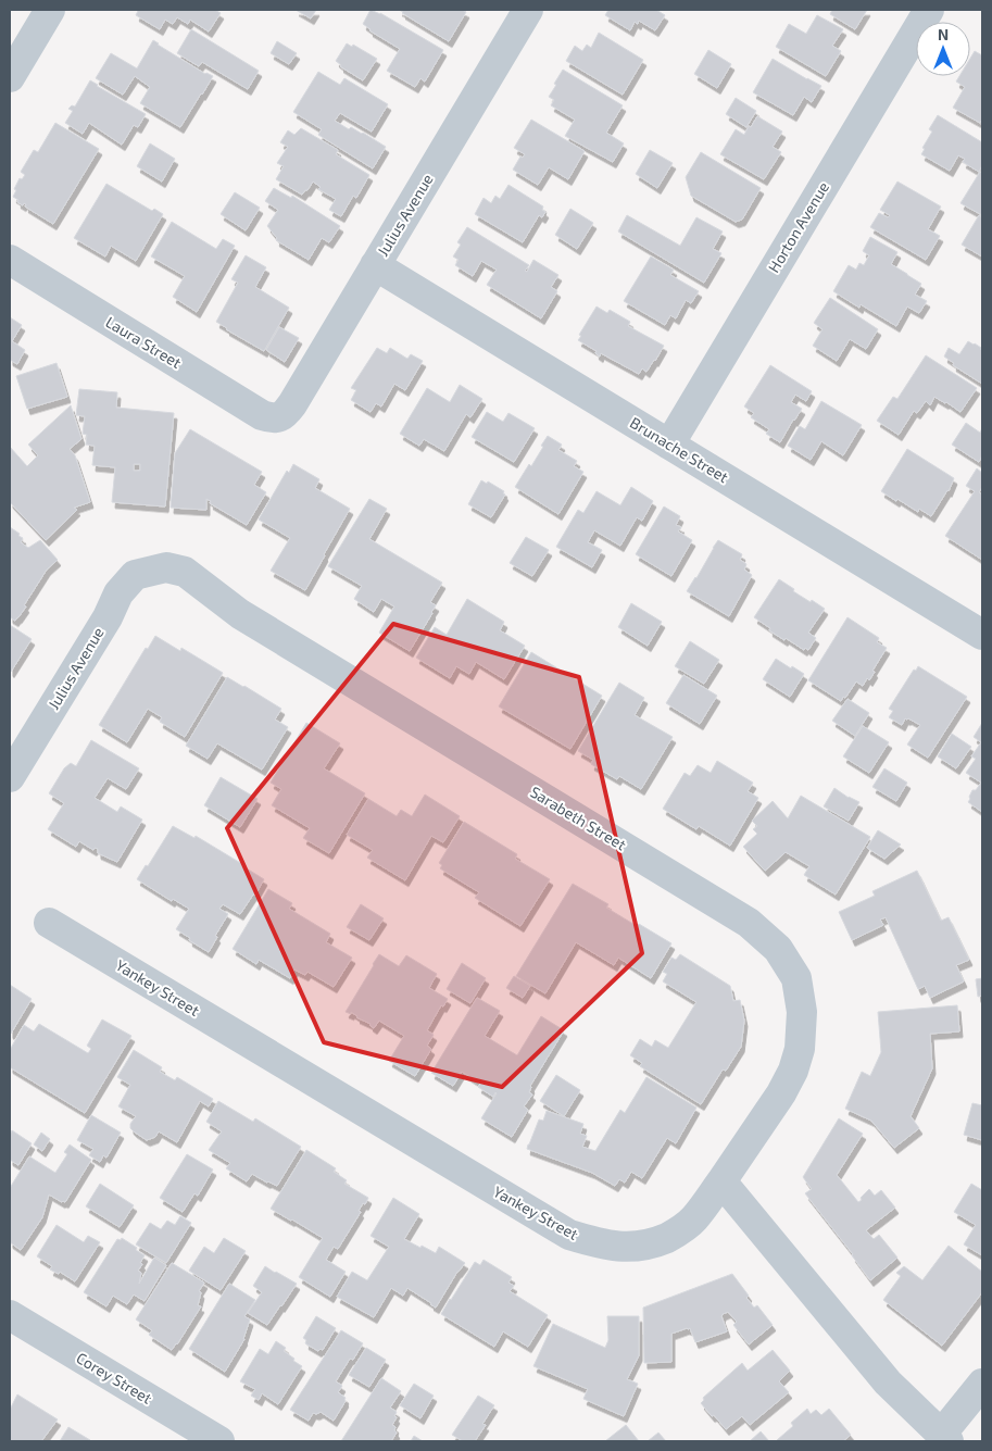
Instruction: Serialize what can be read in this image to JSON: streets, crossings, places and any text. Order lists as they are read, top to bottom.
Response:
{
  "streets": {
    "street": [
      "Julius Avenue",
      "Horton Avenue",
      "Laura Street",
      "Brunache Street",
      "Sarabeth Street",
      "Yankey Street",
      "Corey Street"
    ]
  },
  "crossings": [
    ["Julius Avenue", "Laura Street"],
    ["Julius Avenue", "Brunache Street"],
    ["Julius Avenue", "Sarabeth Street"],
    ["Horton Avenue", "Brunache Street"],
    ["Sarabeth Street", "Yankey Street"]
  ],
  "north": "top"
}
